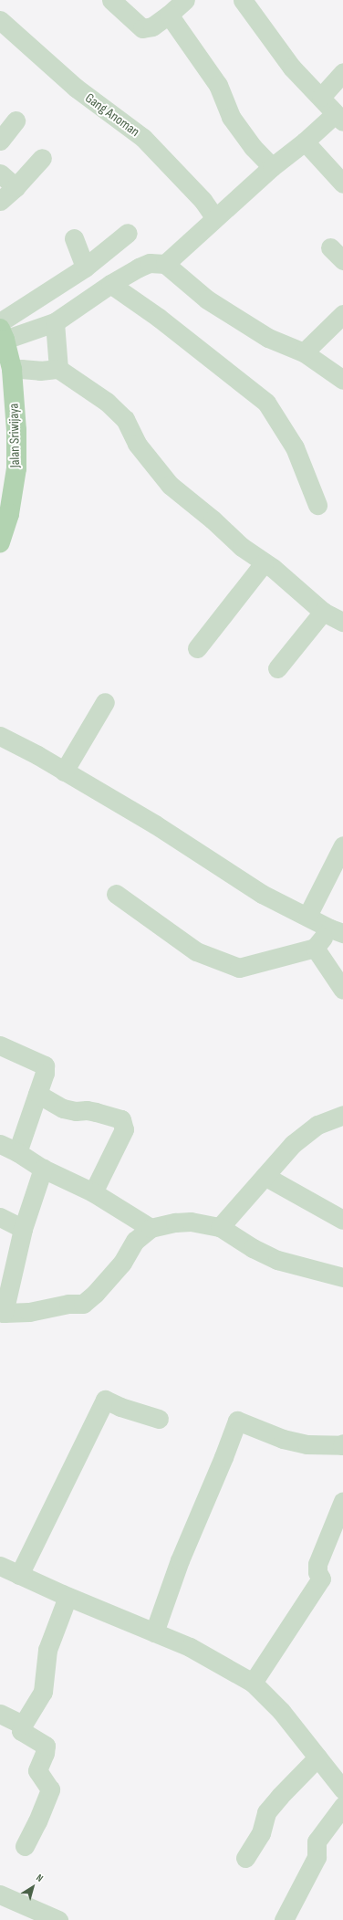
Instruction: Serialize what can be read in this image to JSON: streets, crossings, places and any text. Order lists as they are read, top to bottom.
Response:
{
  "streets": {
    "main road": ["Jalan Sriwijaya"],
    "street": ["Gang Anoman"]
  },
  "north": "top right"
}
